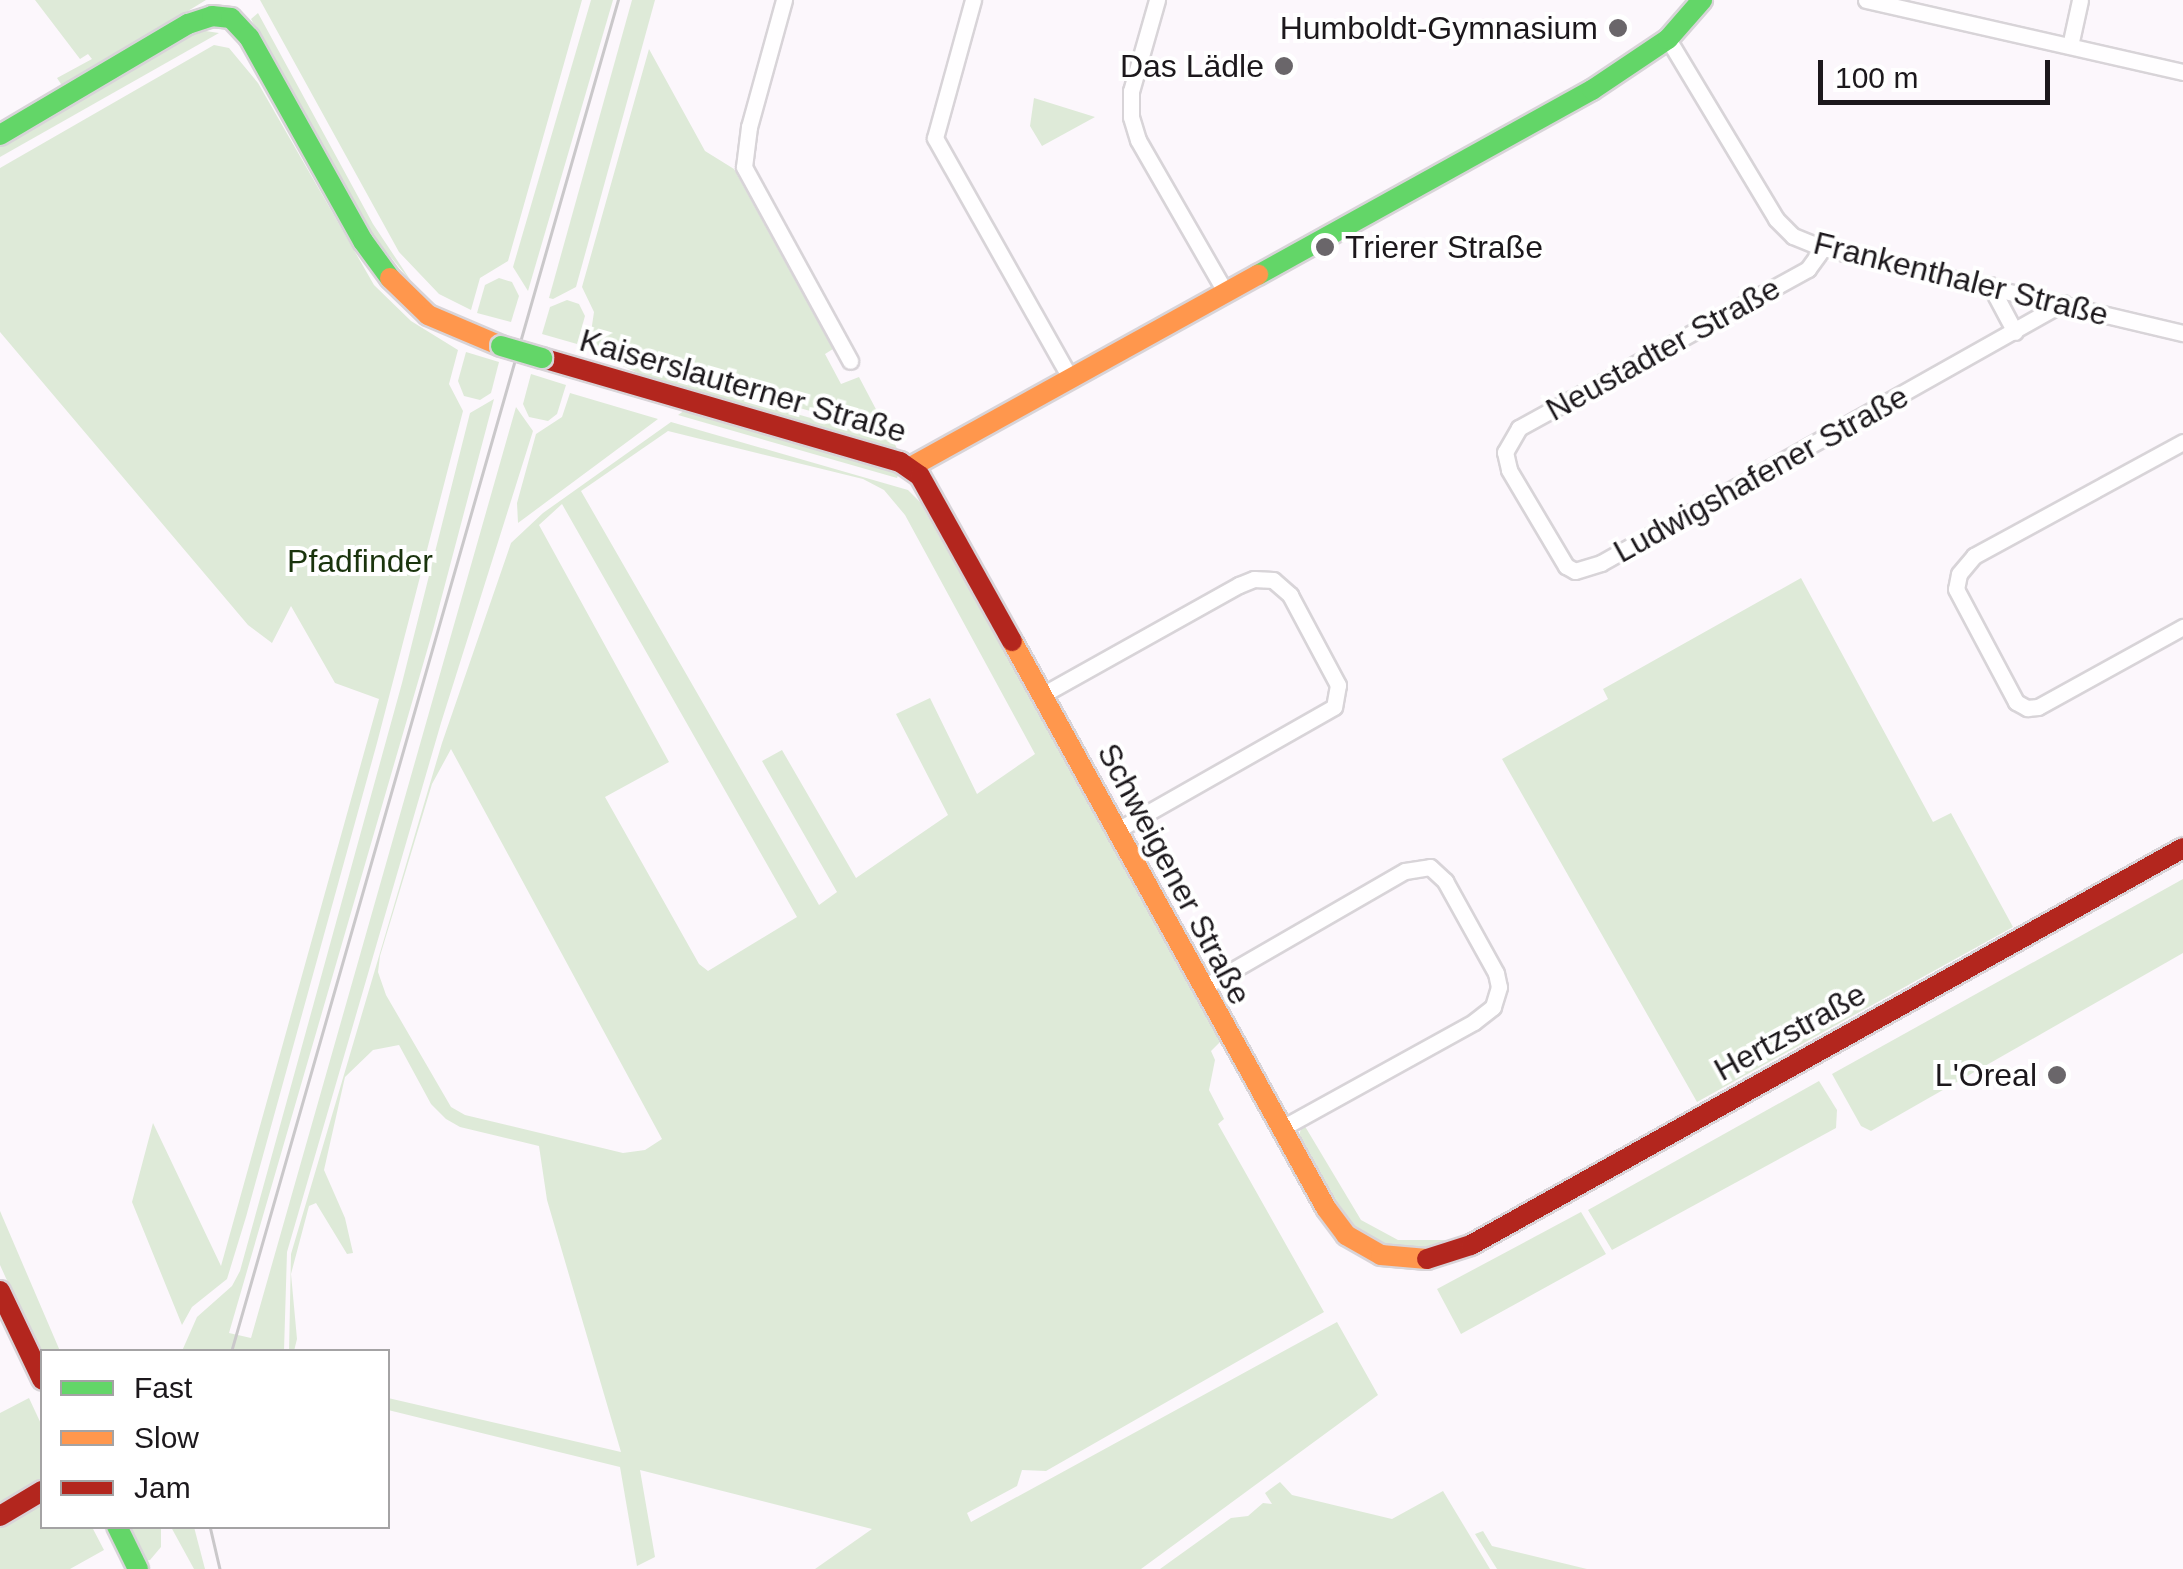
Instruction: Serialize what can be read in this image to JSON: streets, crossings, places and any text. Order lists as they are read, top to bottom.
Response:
{
  "streets": {
    "main road": ["Kaiserslauterner Straße", "Schweigener Straße", "Hertzstraße"],
    "street": ["Frankenthaler Straße", "Neustadter Straße", "Ludwigshafener Straße"]
  },
  "crossings": [
    ["Frankenthaler Straße", "Neustadter Straße"],
    ["Frankenthaler Straße", "Kaiserslauterner Straße"],
    ["Frankenthaler Straße", "Ludwigshafener Straße"],
    ["Neustadter Straße", "Ludwigshafener Straße"],
    ["Kaiserslauterner Straße", "Schweigener Straße"],
    ["Schweigener Straße", "Hertzstraße"]
  ],
  "parks": ["Pfadfinder"],
  "places": [
    "Humboldt-Gymnasium",
    "Das Lädle",
    "Trierer Straße",
    "L'Oreal"
  ],
  "legend": ["Fast", "Slow", "Jam"],
  "scale_bar": "100 m"
}
